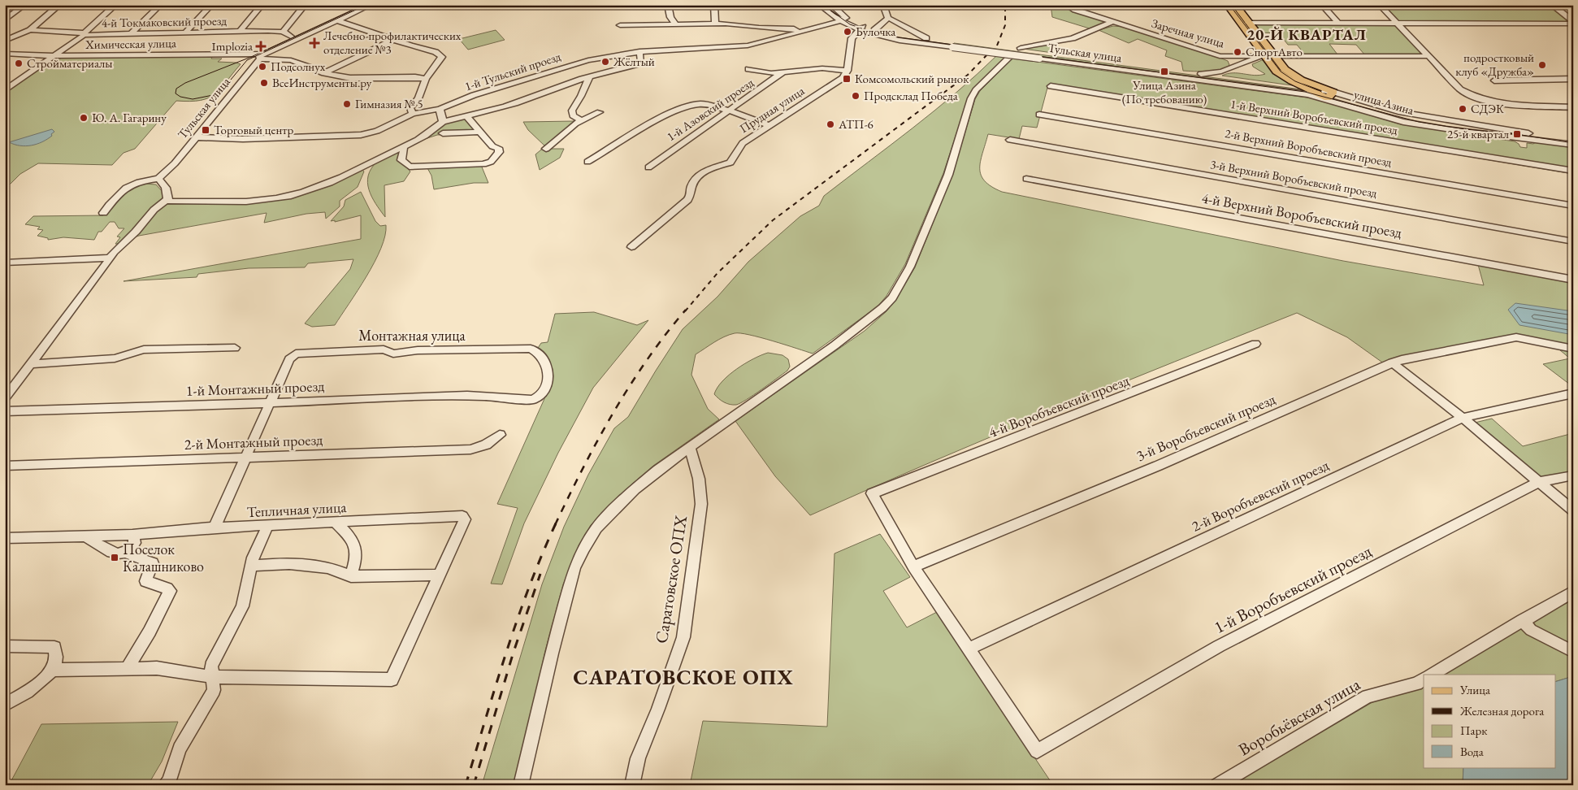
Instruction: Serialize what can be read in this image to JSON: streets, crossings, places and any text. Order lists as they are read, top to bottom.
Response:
{
  "streets": {
    "main road": ["улица Азина"],
    "street": [
      "4-й Токмаковский проезд",
      "Заречная улица",
      "Химическая улица",
      "Тульская улица",
      "1-й Тульский проезд",
      "1-й Азовский проезд",
      "Прудная улица",
      "1-й Верхний Воробъевский проезд",
      "2-й Верхний Воробъевский проезд",
      "3-й Верхний Воробъевский проезд",
      "4-й Верхний Воробъевский проезд",
      "Монтажная улица",
      "1-й Монтажный проезд",
      "4-й Воробъевский проезд",
      "3-й Воробъевский проезд",
      "2-й Монтажный проезд",
      "2-й Воробъевский проезд",
      "Тепличная улица",
      "Саратовское ОПХ",
      "1-й Воробъевский проезд",
      "Воробьёвская улица"
    ]
  },
  "crossings": [
    ["Заречная улица", "улица Азина"],
    ["Химическая улица", "Тульская улица"],
    ["Тульская улица", "1-й Тульский проезд"],
    ["Тульская улица", "улица Азина"],
    ["Монтажная улица", "1-й Монтажный проезд"],
    ["4-й Воробъевский проезд", "3-й Воробъевский проезд"],
    ["2-й Воробъевский проезд", "1-й Воробъевский проезд"]
  ],
  "districts": ["20-Й КВАРТАЛ", "САРАТОВСКОЕ ОПХ"],
  "places": {
    "other": [
      "Булочка",
      "СпортАвто",
      "Жёлтый",
      "Стройматериалы",
      "подростковый клуб «Дружба»",
      "Подсолнух",
      "ВсеИнструменты.ру",
      "Продсклад Победа",
      "Гимназия № 5",
      "СДЭК",
      "Ю. А. Гагарину",
      "АТП-6"
    ],
    "health": ["Лечебно-профилактических отделение №3", "Implozia"],
    "transit": [
      "Улица Азина (По требованию)",
      "Комсомольский рынок",
      "Торговый центр",
      "25-й квартал",
      "Поселок Калашниково"
    ]
  },
  "legend": [
    "Улица",
    "Железная дорога",
    "Парк",
    "Вода"
  ]
}
